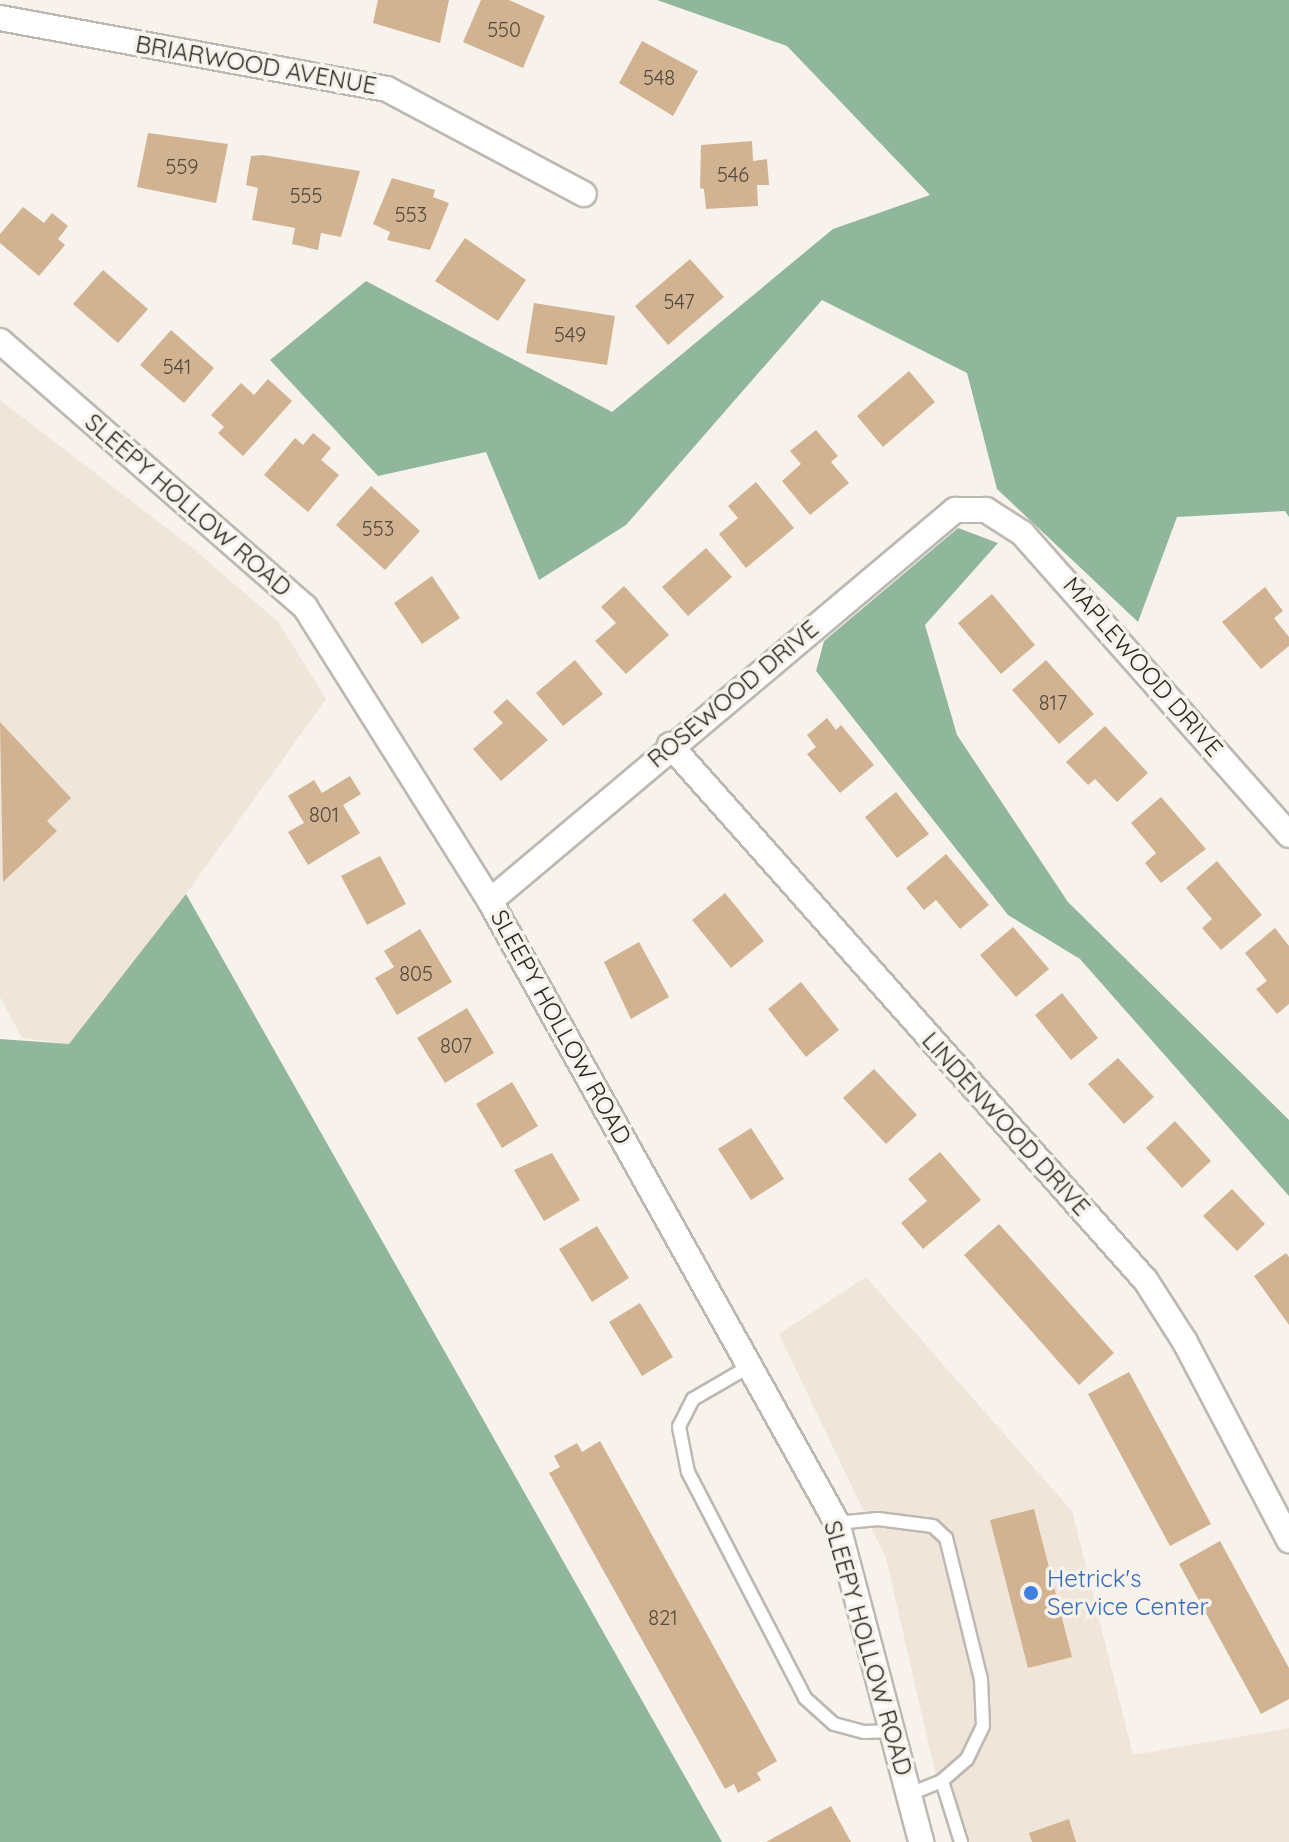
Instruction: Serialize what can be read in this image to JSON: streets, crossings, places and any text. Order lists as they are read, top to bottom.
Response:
{
  "streets": {
    "street": [
      "BRIARWOOD AVENUE",
      "SLEEPY HOLLOW ROAD",
      "MAPLEWOOD DRIVE",
      "ROSEWOOD DRIVE",
      "LINDENWOOD DRIVE"
    ]
  },
  "crossings": [
    ["SLEEPY HOLLOW ROAD", "ROSEWOOD DRIVE"],
    ["MAPLEWOOD DRIVE", "ROSEWOOD DRIVE"],
    ["ROSEWOOD DRIVE", "LINDENWOOD DRIVE"]
  ],
  "places": ["Hetrick's Service Center"],
  "house_numbers": [
    "550",
    "548",
    "559",
    "546",
    "555",
    "553",
    "547",
    "549",
    "541",
    "553",
    "817",
    "801",
    "805",
    "807",
    "821"
  ]
}
